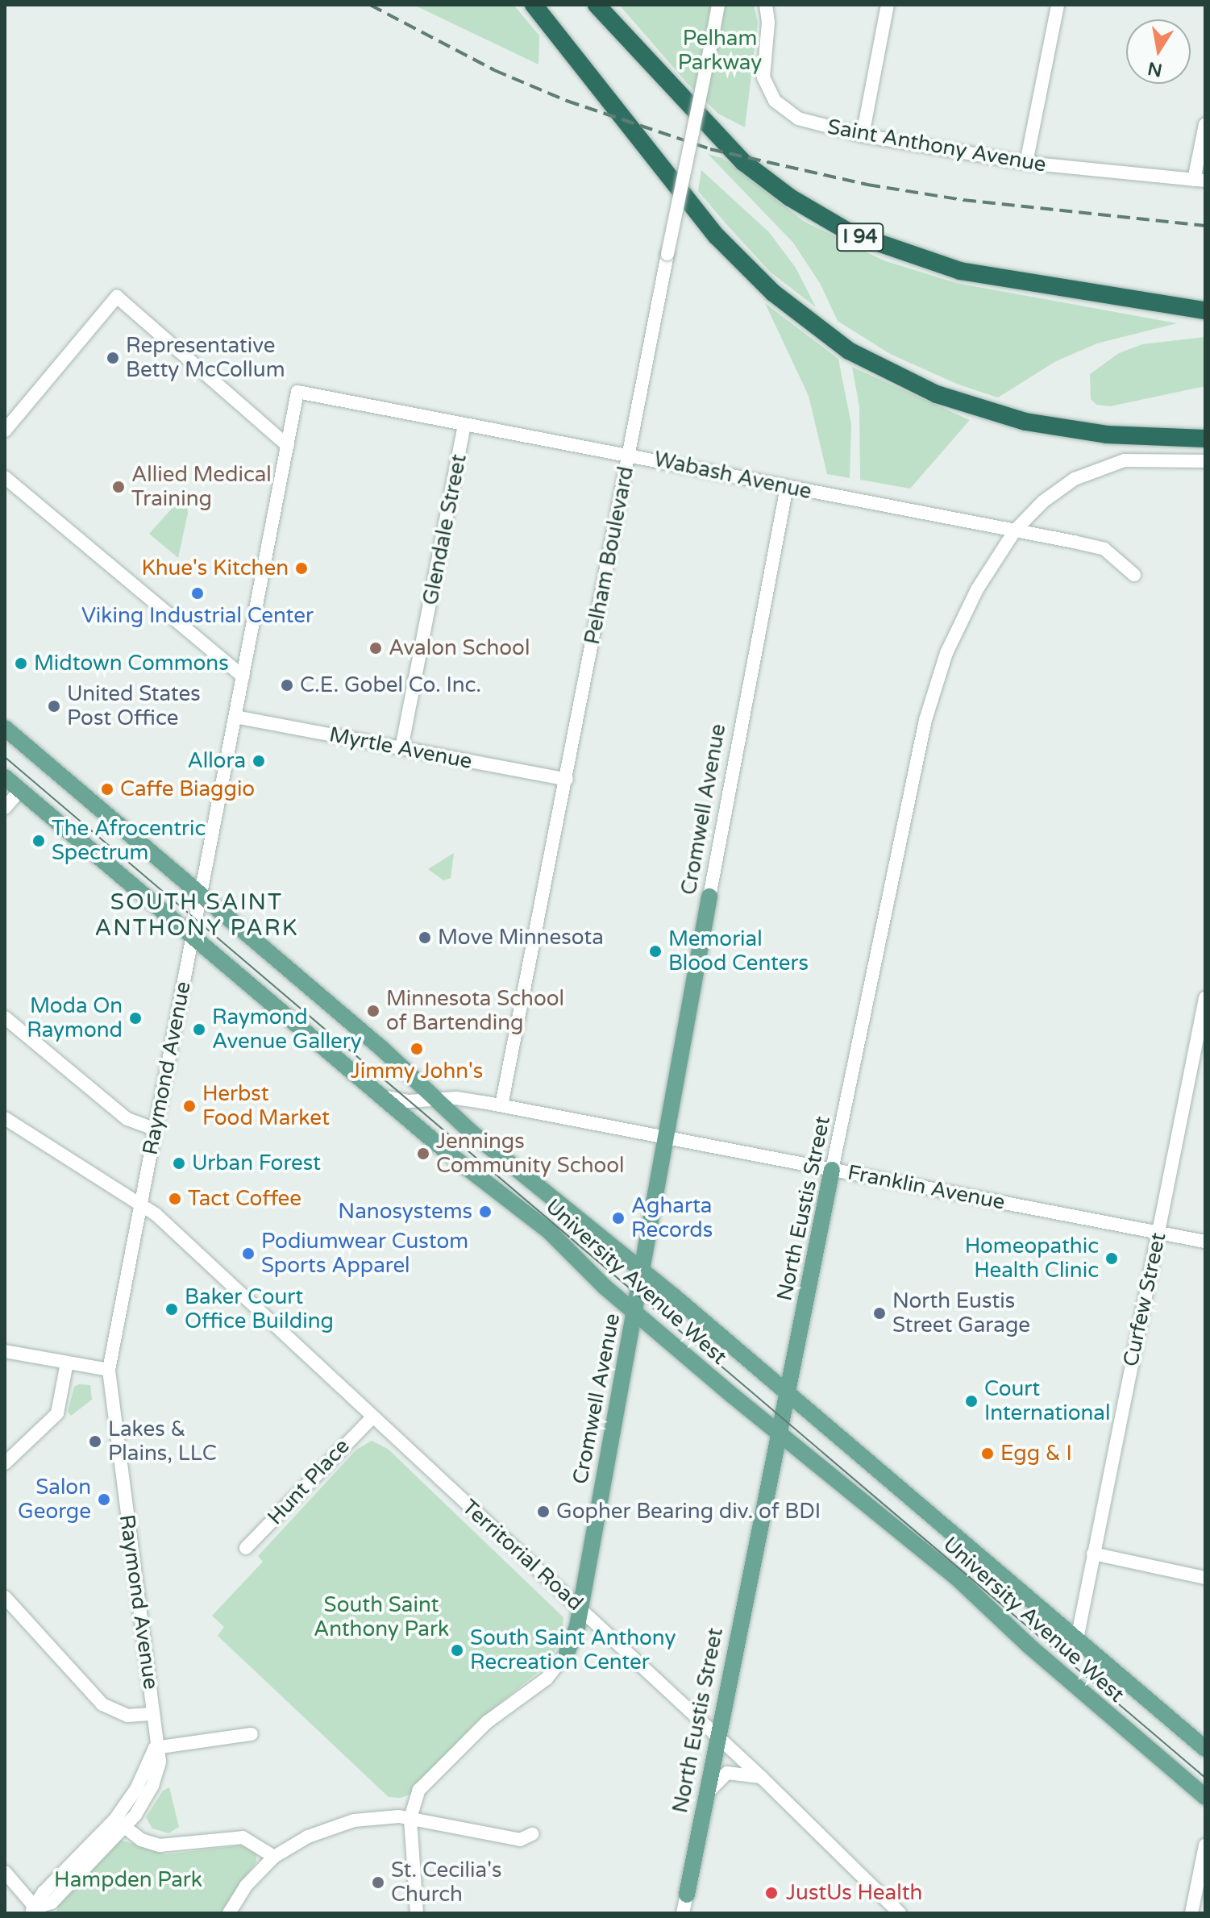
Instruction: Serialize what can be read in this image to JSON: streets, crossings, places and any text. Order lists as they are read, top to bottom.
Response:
{
  "streets": {
    "highway": ["I 94"],
    "main road": ["Cromwell Avenue", "North Eustis Street", "University Avenue West"],
    "street": [
      "Saint Anthony Avenue",
      "Wabash Avenue",
      "Glendale Street",
      "Pelham Boulevard",
      "Myrtle Avenue",
      "Raymond Avenue",
      "Franklin Avenue",
      "Curfew Street",
      "Hunt Place",
      "Territorial Road"
    ]
  },
  "crossings": [
    ["Wabash Avenue", "Glendale Street"],
    ["Wabash Avenue", "Pelham Boulevard"],
    ["Wabash Avenue", "Cromwell Avenue"],
    ["Wabash Avenue", "Raymond Avenue"],
    ["Wabash Avenue", "North Eustis Street"],
    ["Glendale Street", "Myrtle Avenue"],
    ["Pelham Boulevard", "Myrtle Avenue"],
    ["Pelham Boulevard", "Franklin Avenue"],
    ["Myrtle Avenue", "Raymond Avenue"],
    ["Cromwell Avenue", "Franklin Avenue"],
    ["Cromwell Avenue", "University Avenue West"],
    ["Cromwell Avenue", "Territorial Road"],
    ["Raymond Avenue", "University Avenue West"],
    ["Raymond Avenue", "Territorial Road"],
    ["Franklin Avenue", "North Eustis Street"],
    ["Franklin Avenue", "University Avenue West"],
    ["Franklin Avenue", "Curfew Street"],
    ["North Eustis Street", "University Avenue West"],
    ["North Eustis Street", "Territorial Road"],
    ["University Avenue West", "Curfew Street"],
    ["Hunt Place", "Territorial Road"]
  ],
  "districts": ["SOUTH SAINT ANTHONY PARK"],
  "parks": ["Pelham Parkway", "South Saint Anthony Park", "Hampden Park"],
  "places": [
    "Representative Betty McCollum",
    "Allied Medical Training",
    "Khue's Kitchen",
    "Viking Industrial Center",
    "Avalon School",
    "Midtown Commons",
    "C.E. Gobel Co. Inc.",
    "United States Post Office",
    "Allora",
    "Caffe Biaggio",
    "The Afrocentric Spectrum",
    "Move Minnesota",
    "Memorial Blood Centers",
    "Minnesota School of Bartending",
    "Moda On Raymond",
    "Raymond Avenue Gallery",
    "Jimmy John's",
    "Herbst Food Market",
    "Jennings Community School",
    "Urban Forest",
    "Tact Coffee",
    "Nanosystems",
    "Agharta Records",
    "Podiumwear Custom Sports Apparel",
    "Homeopathic Health Clinic",
    "Baker Court Office Building",
    "North Eustis Street Garage",
    "Court International",
    "Lakes & Plains, LLC",
    "Egg & I",
    "Salon George",
    "Gopher Bearing div. of BDI",
    "South Saint Anthony Recreation Center",
    "St. Cecilia's Church",
    "JustUs Health"
  ],
  "north": "bottom"
}
